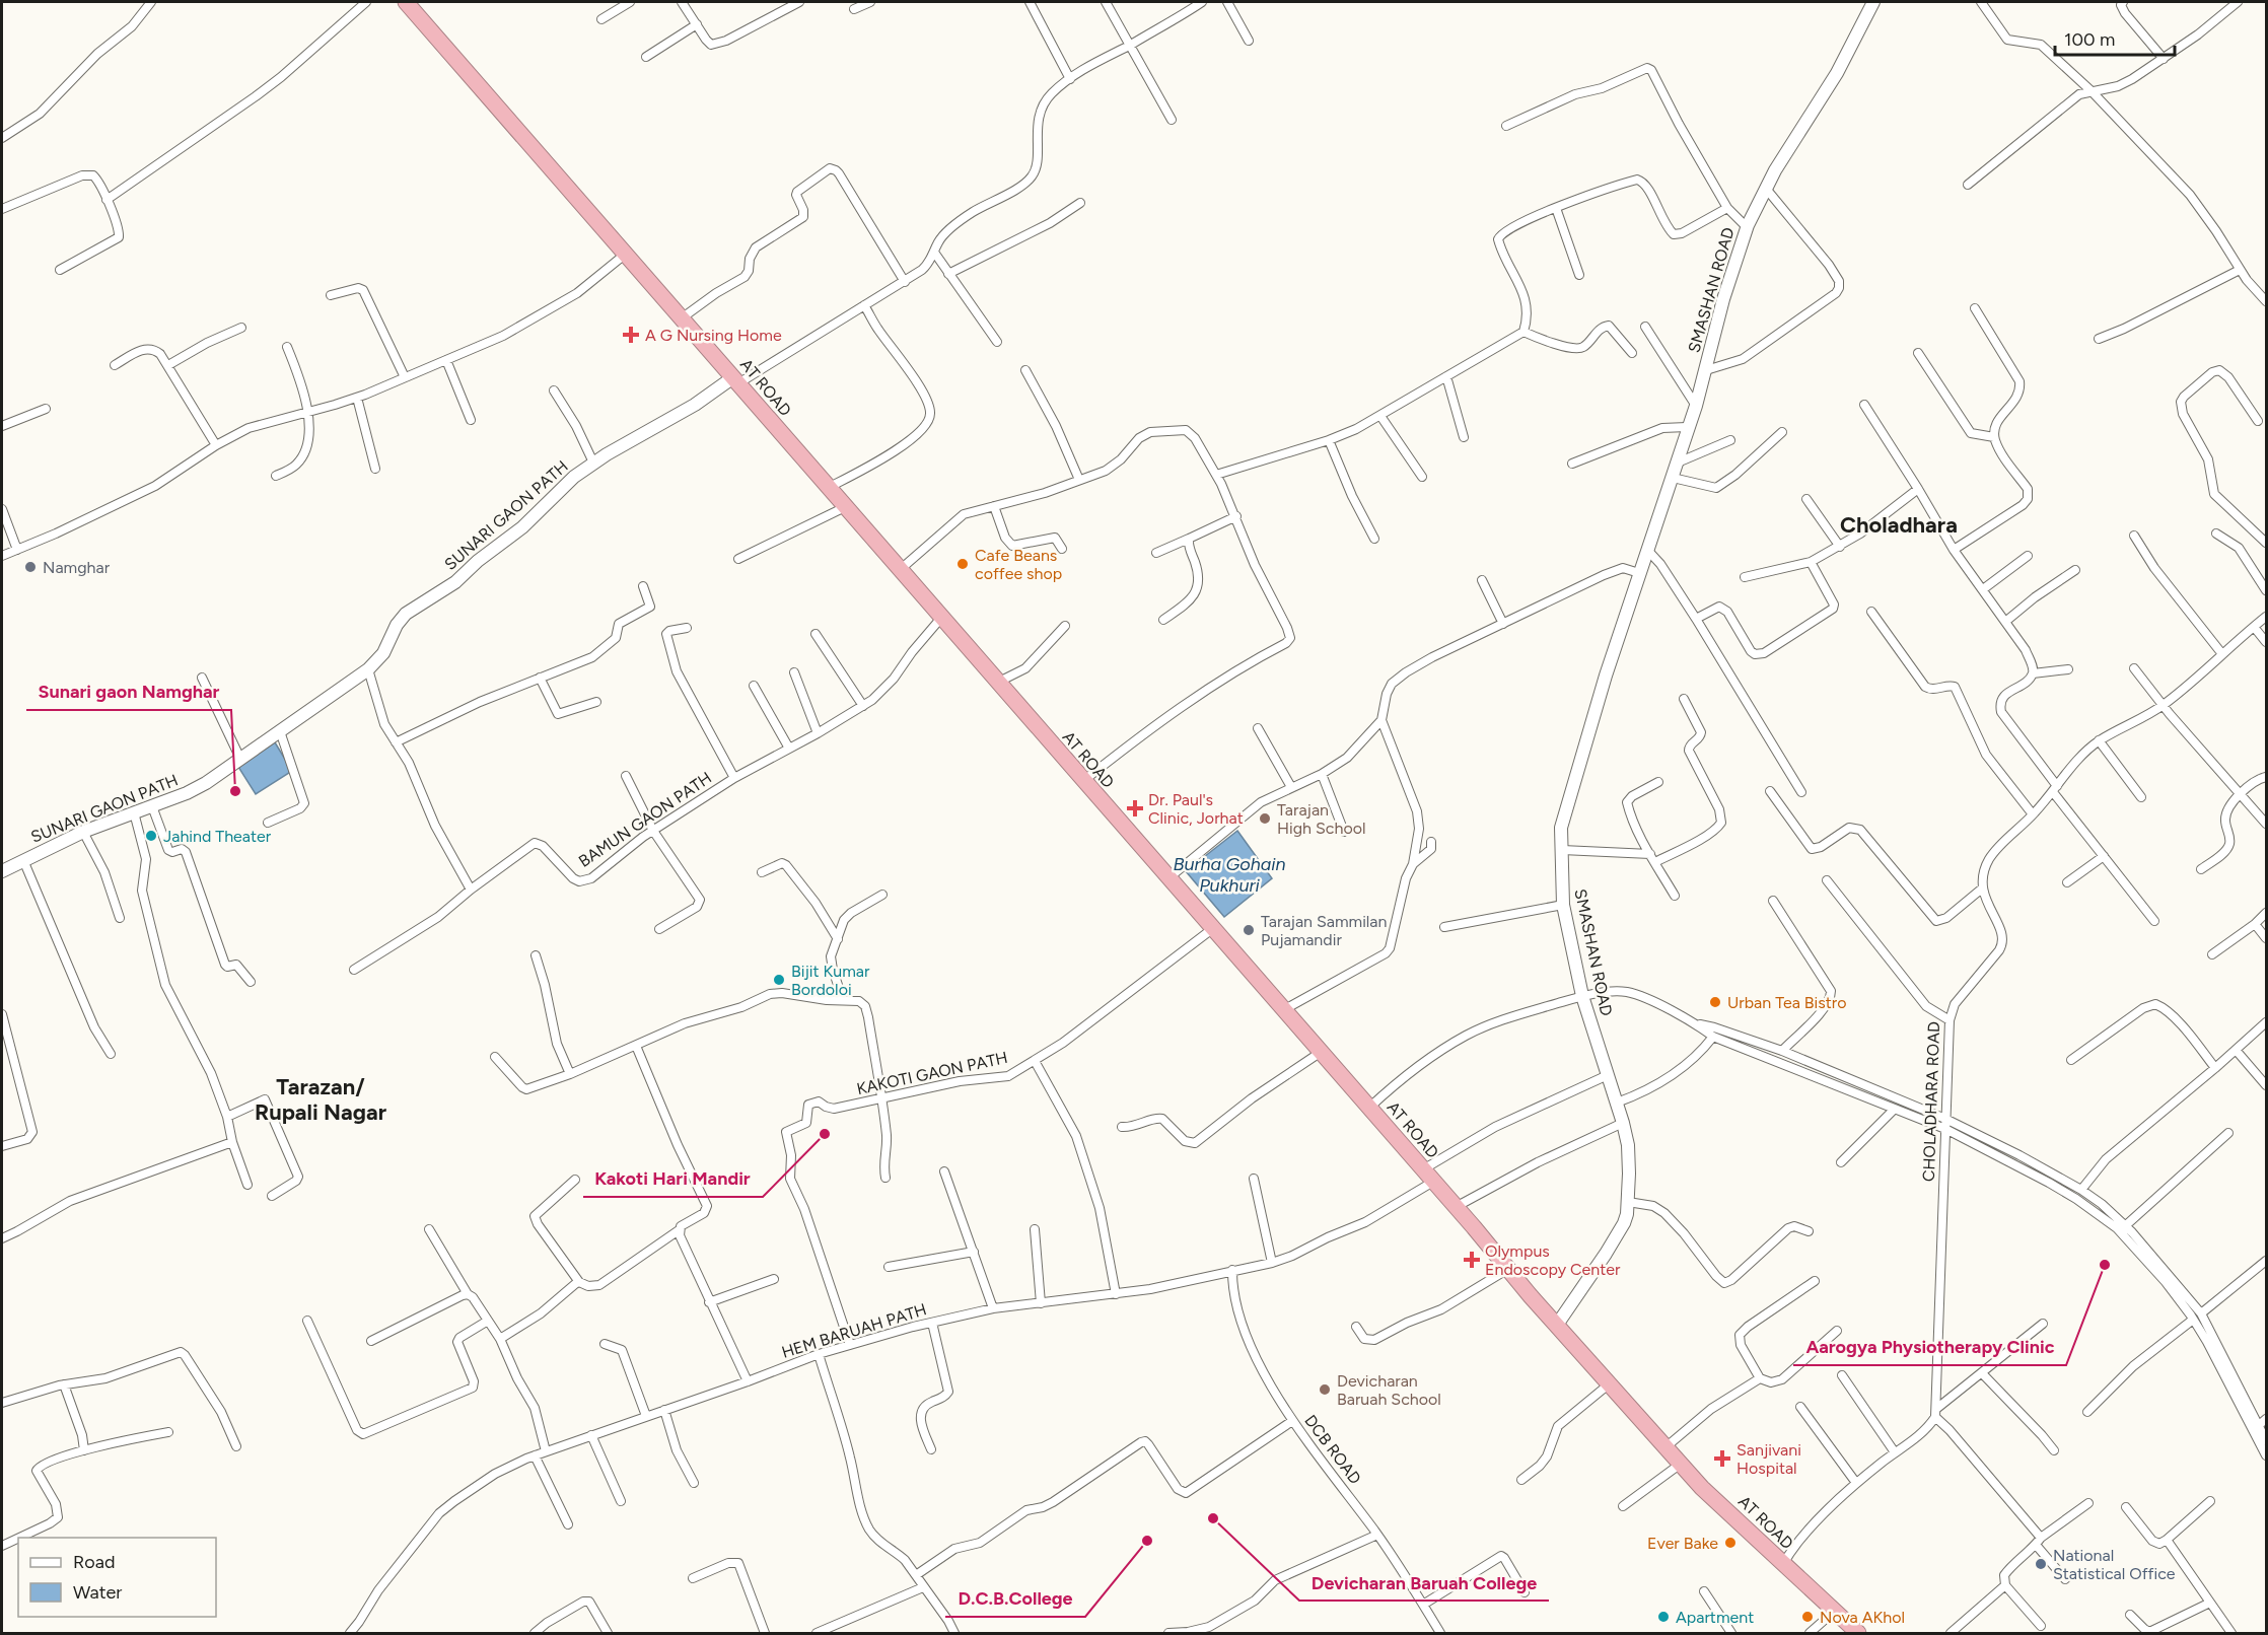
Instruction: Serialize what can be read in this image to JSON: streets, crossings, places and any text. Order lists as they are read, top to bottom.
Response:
{
  "streets": {
    "highway": ["AT ROAD"],
    "street": [
      "SMASHAN ROAD",
      "SUNARI GAON PATH",
      "BAMUN GAON PATH",
      "KAKOTI GAON PATH",
      "CHOLADHARA ROAD",
      "HEM BARUAH PATH",
      "DCB ROAD"
    ]
  },
  "crossings": [
    ["SMASHAN ROAD", "AT ROAD"],
    ["SMASHAN ROAD", "HEM BARUAH PATH"],
    ["AT ROAD", "SUNARI GAON PATH"],
    ["AT ROAD", "BAMUN GAON PATH"],
    ["AT ROAD", "KAKOTI GAON PATH"],
    ["AT ROAD", "HEM BARUAH PATH"],
    ["KAKOTI GAON PATH", "HEM BARUAH PATH"],
    ["HEM BARUAH PATH", "DCB ROAD"]
  ],
  "districts": ["Choladhara", "Tarazan/ Rupali Nagar"],
  "water": ["Burha Gohain Pukhuri"],
  "places": {
    "health": [
      "A G Nursing Home",
      "Dr. Paul's Clinic, Jorhat",
      "Olympus Endoscopy Center",
      "Sanjivani Hospital"
    ],
    "other": [
      "Cafe Beans coffee shop",
      "Namghar",
      "Sunari gaon Namghar",
      "Tarajan High School",
      "Jahind Theater",
      "Tarajan Sammilan Pujamandir",
      "Bijit Kumar Bordoloi",
      "Urban Tea Bistro",
      "Kakoti Hari Mandir",
      "Aarogya Physiotherapy Clinic",
      "Devicharan Baruah School",
      "Devicharan Baruah College",
      "D.C.B.College",
      "Ever Bake",
      "National Statistical Office",
      "Apartment",
      "Nova AKhol"
    ]
  },
  "legend": ["Road", "Water"],
  "scale_bar": "100 m"
}
